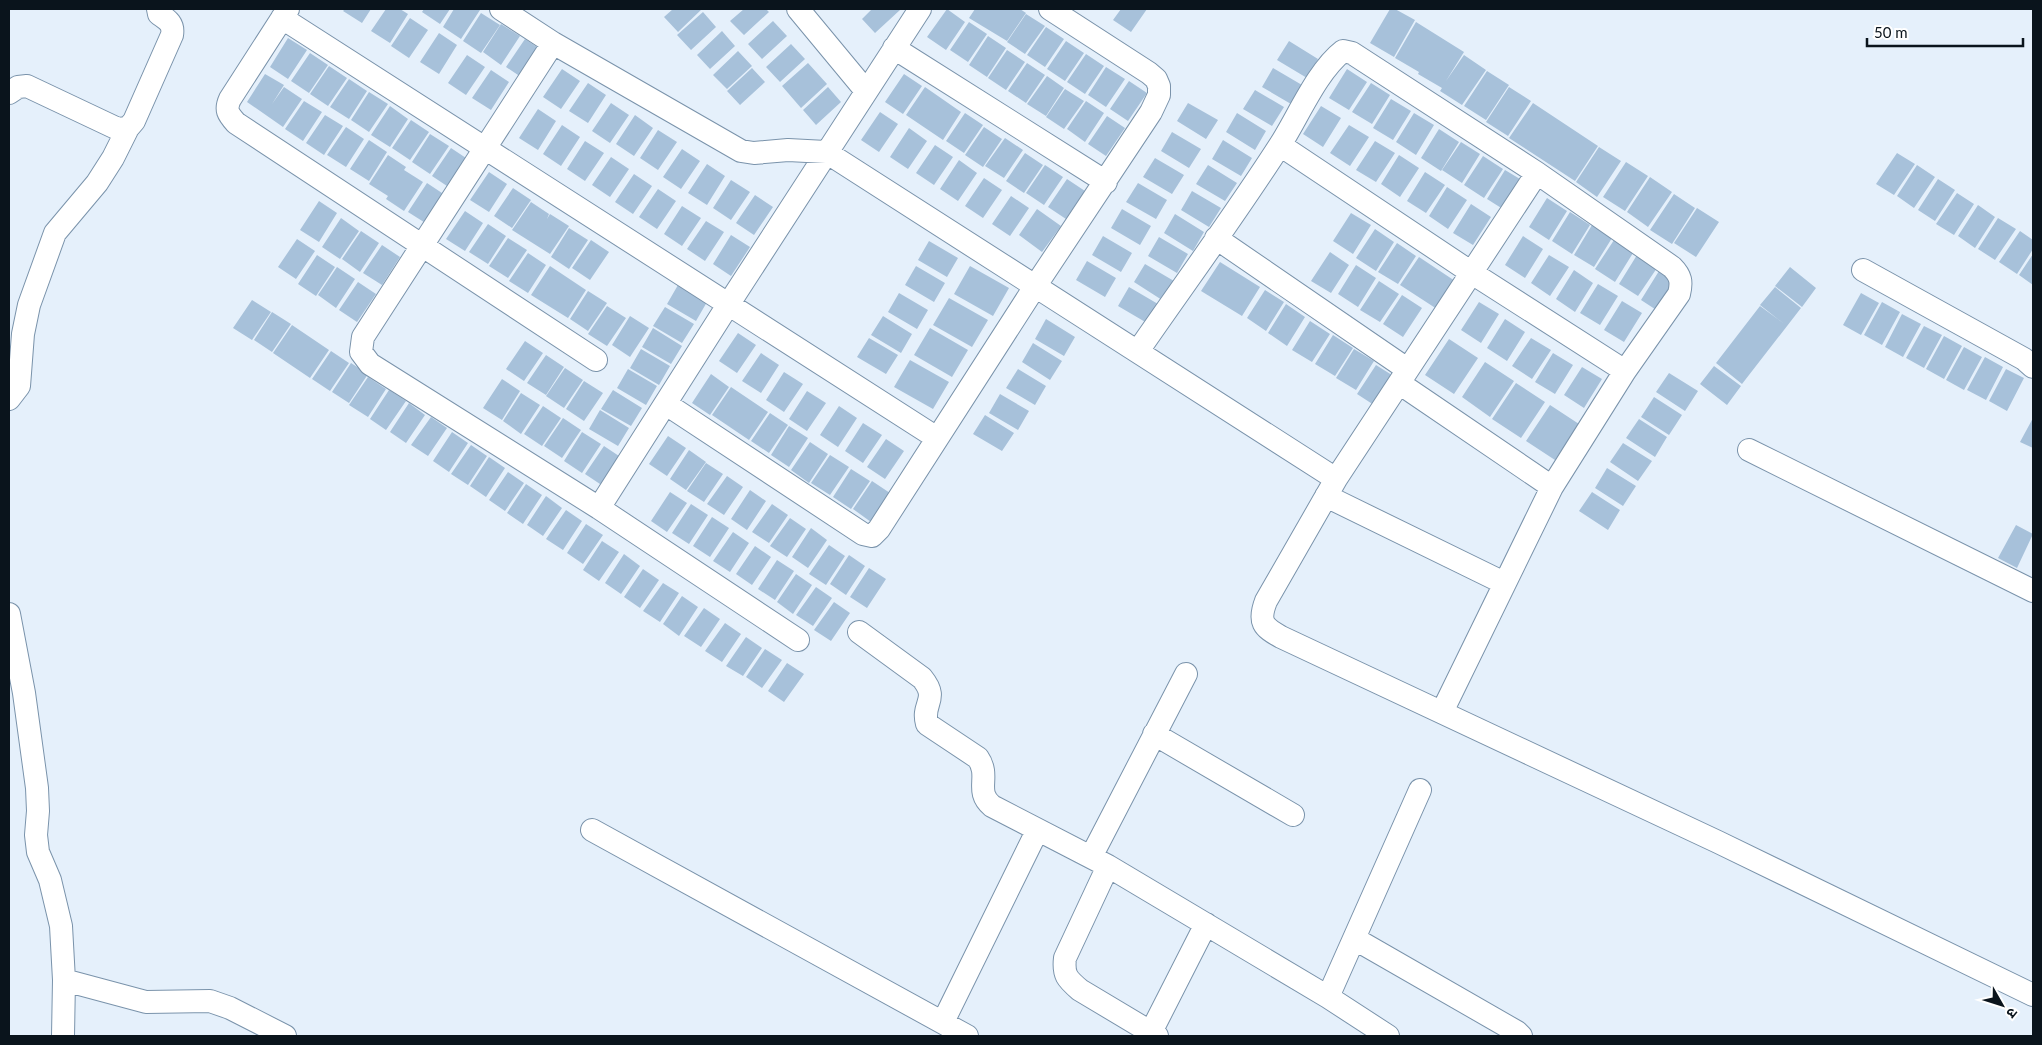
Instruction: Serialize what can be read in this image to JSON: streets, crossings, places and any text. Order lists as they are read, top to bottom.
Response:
{
  "scale_bar": "50 m",
  "north": "bottom right"
}
